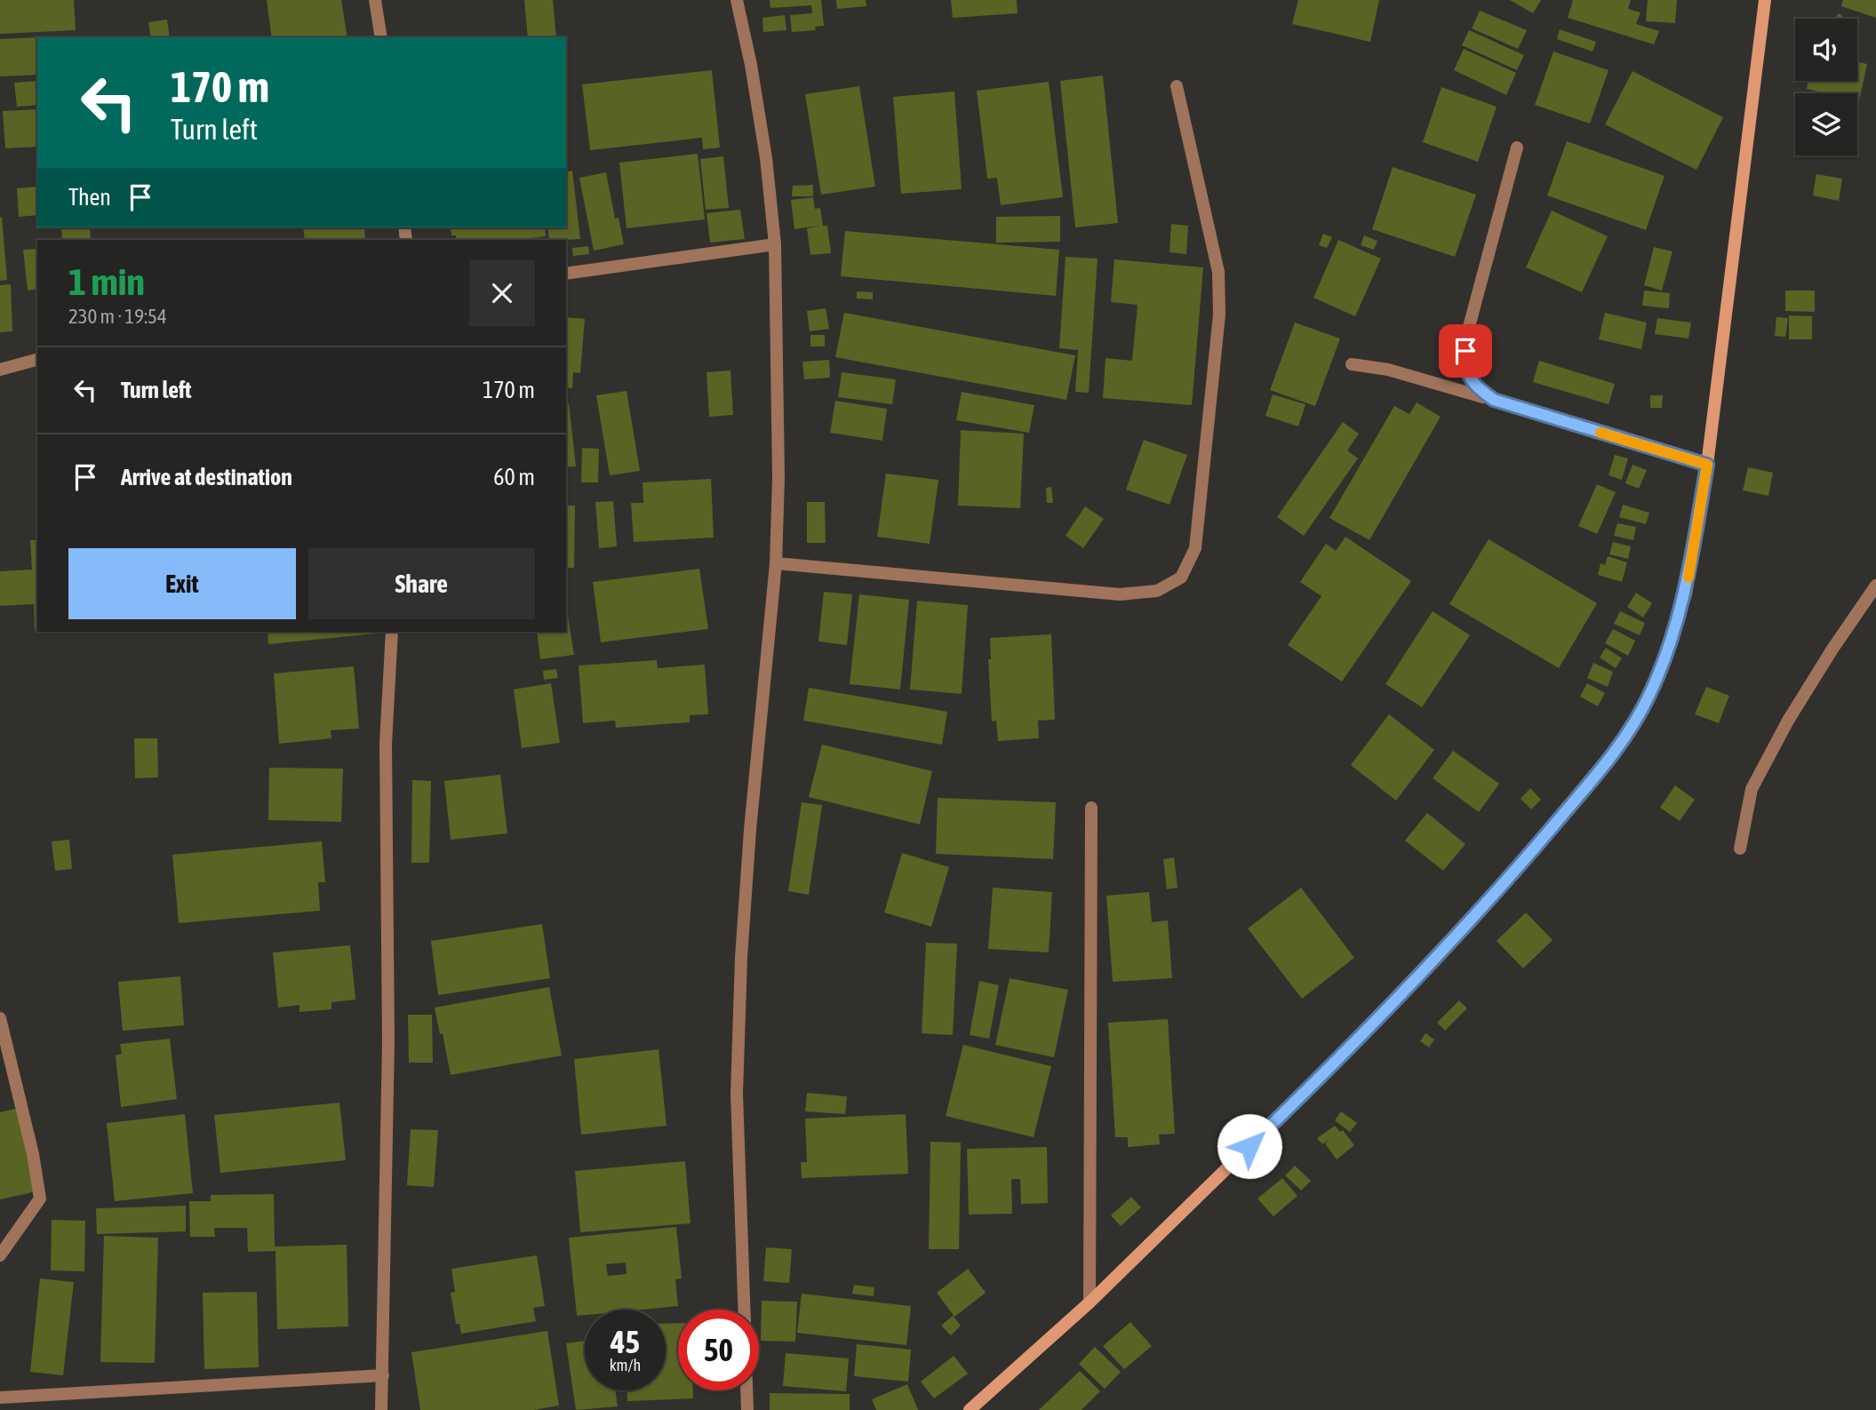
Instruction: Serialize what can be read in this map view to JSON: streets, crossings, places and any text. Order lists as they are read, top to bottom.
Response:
{
  "page": {
    "turn": ["170 m", "Turn left"],
    "then": "Then",
    "heading": ["1 min", "230 m · 19:54"],
    "list": [
      {
        "name": "Turn left",
        "value": "170 m"
      },
      {
        "name": "Arrive at destination",
        "value": "60 m"
      }
    ],
    "buttons": ["Exit", "Share"],
    "speed": "45 km/h",
    "limit": "50"
  }
}
